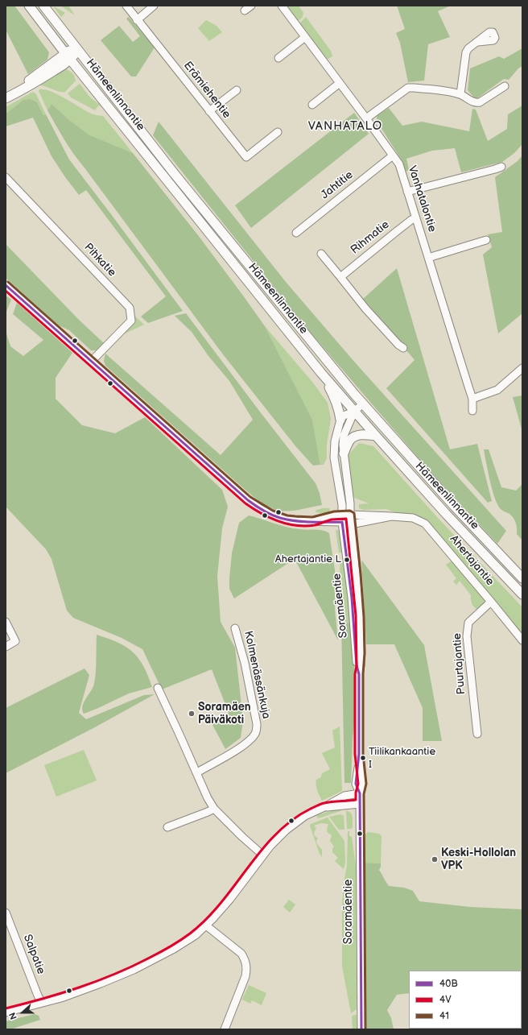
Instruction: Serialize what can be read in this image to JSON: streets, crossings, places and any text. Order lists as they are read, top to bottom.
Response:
{
  "streets": {
    "main road": ["Hämeenlinnantie"],
    "street": [
      "Erämiehentie",
      "Jahtitie",
      "Vanhatalontie",
      "Rihmatie",
      "Pihkatie",
      "Ahertajantie",
      "Soramäentie",
      "Puurtajantie",
      "Kolmenässänkuja",
      "Salpatie"
    ]
  },
  "crossings": [
    ["Hämeenlinnantie", "Soramäentie"],
    ["Jahtitie", "Vanhatalontie"],
    ["Vanhatalontie", "Rihmatie"],
    ["Ahertajantie", "Soramäentie"],
    ["Ahertajantie", "Puurtajantie"]
  ],
  "districts": ["VANHATALO"],
  "places": [
    "Ahertajantie L",
    "Soramäen Päiväkoti",
    "Tiilikankaantie I",
    "Keski-Hollolan VPK"
  ],
  "lines": ["transit line 41", "transit line 40B", "transit line 4V"],
  "legend": ["40B", "4V", "41"],
  "north": "left"
}
